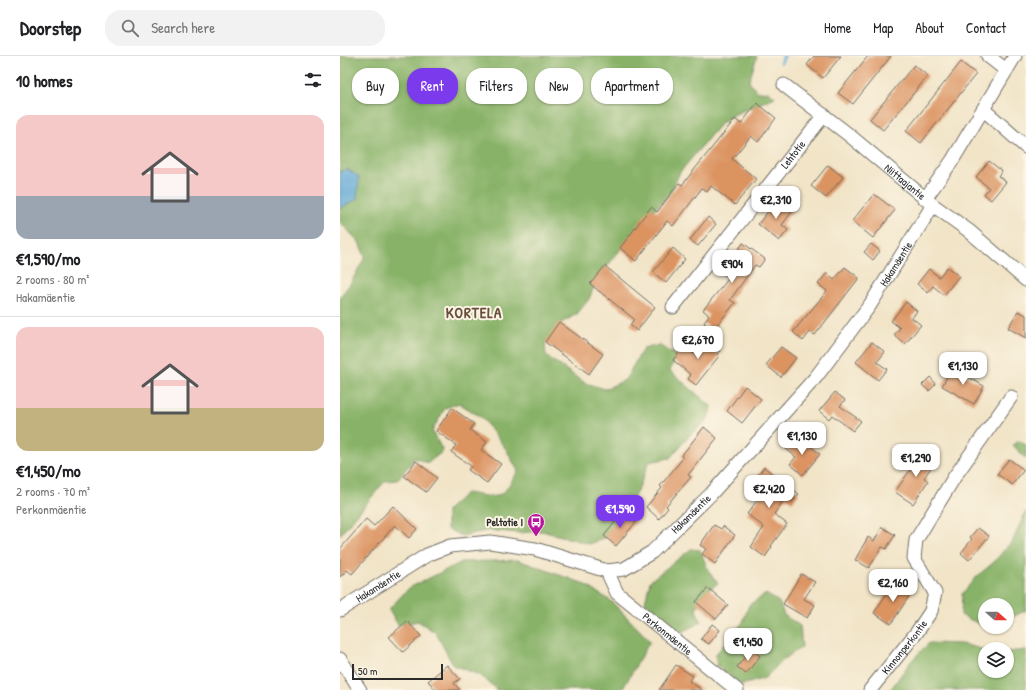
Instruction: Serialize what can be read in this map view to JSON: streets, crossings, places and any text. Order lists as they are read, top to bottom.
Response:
{
  "streets": {
    "street": [
      "Lehtotie",
      "Niittaajantie",
      "Hakamäentie",
      "Perkonmäentie",
      "Kinnonperkontie"
    ]
  },
  "crossings": [
    ["Lehtotie", "Niittaajantie"],
    ["Niittaajantie", "Hakamäentie"],
    ["Hakamäentie", "Perkonmäentie"]
  ],
  "districts": ["KORTELA"],
  "places": {
    "bus stop": ["Peltotie I"]
  },
  "scale_bar": "50 m",
  "north": "right",
  "page": {
    "header": "Doorstep",
    "search": "Search here",
    "nav": [
      "Home",
      "Map",
      "About",
      "Contact"
    ],
    "heading": "10 homes",
    "chip": [
      "Buy",
      "Rent",
      "Filters",
      "New",
      "Apartment"
    ],
    "list": [
      {
        "name": "€1,590/mo",
        "note": "2 rooms · 80 m² · Hakamäentie"
      },
      {
        "name": "€1,450/mo",
        "note": "2 rooms · 70 m² · Perkonmäentie"
      }
    ],
    "price": [
      "€2,310",
      "€904",
      "€2,670",
      "€1,130",
      "€1,130",
      "€1,290",
      "€2,420",
      "€1,590",
      "€2,160",
      "€1,450"
    ],
    "scale": "50 m"
  }
}
